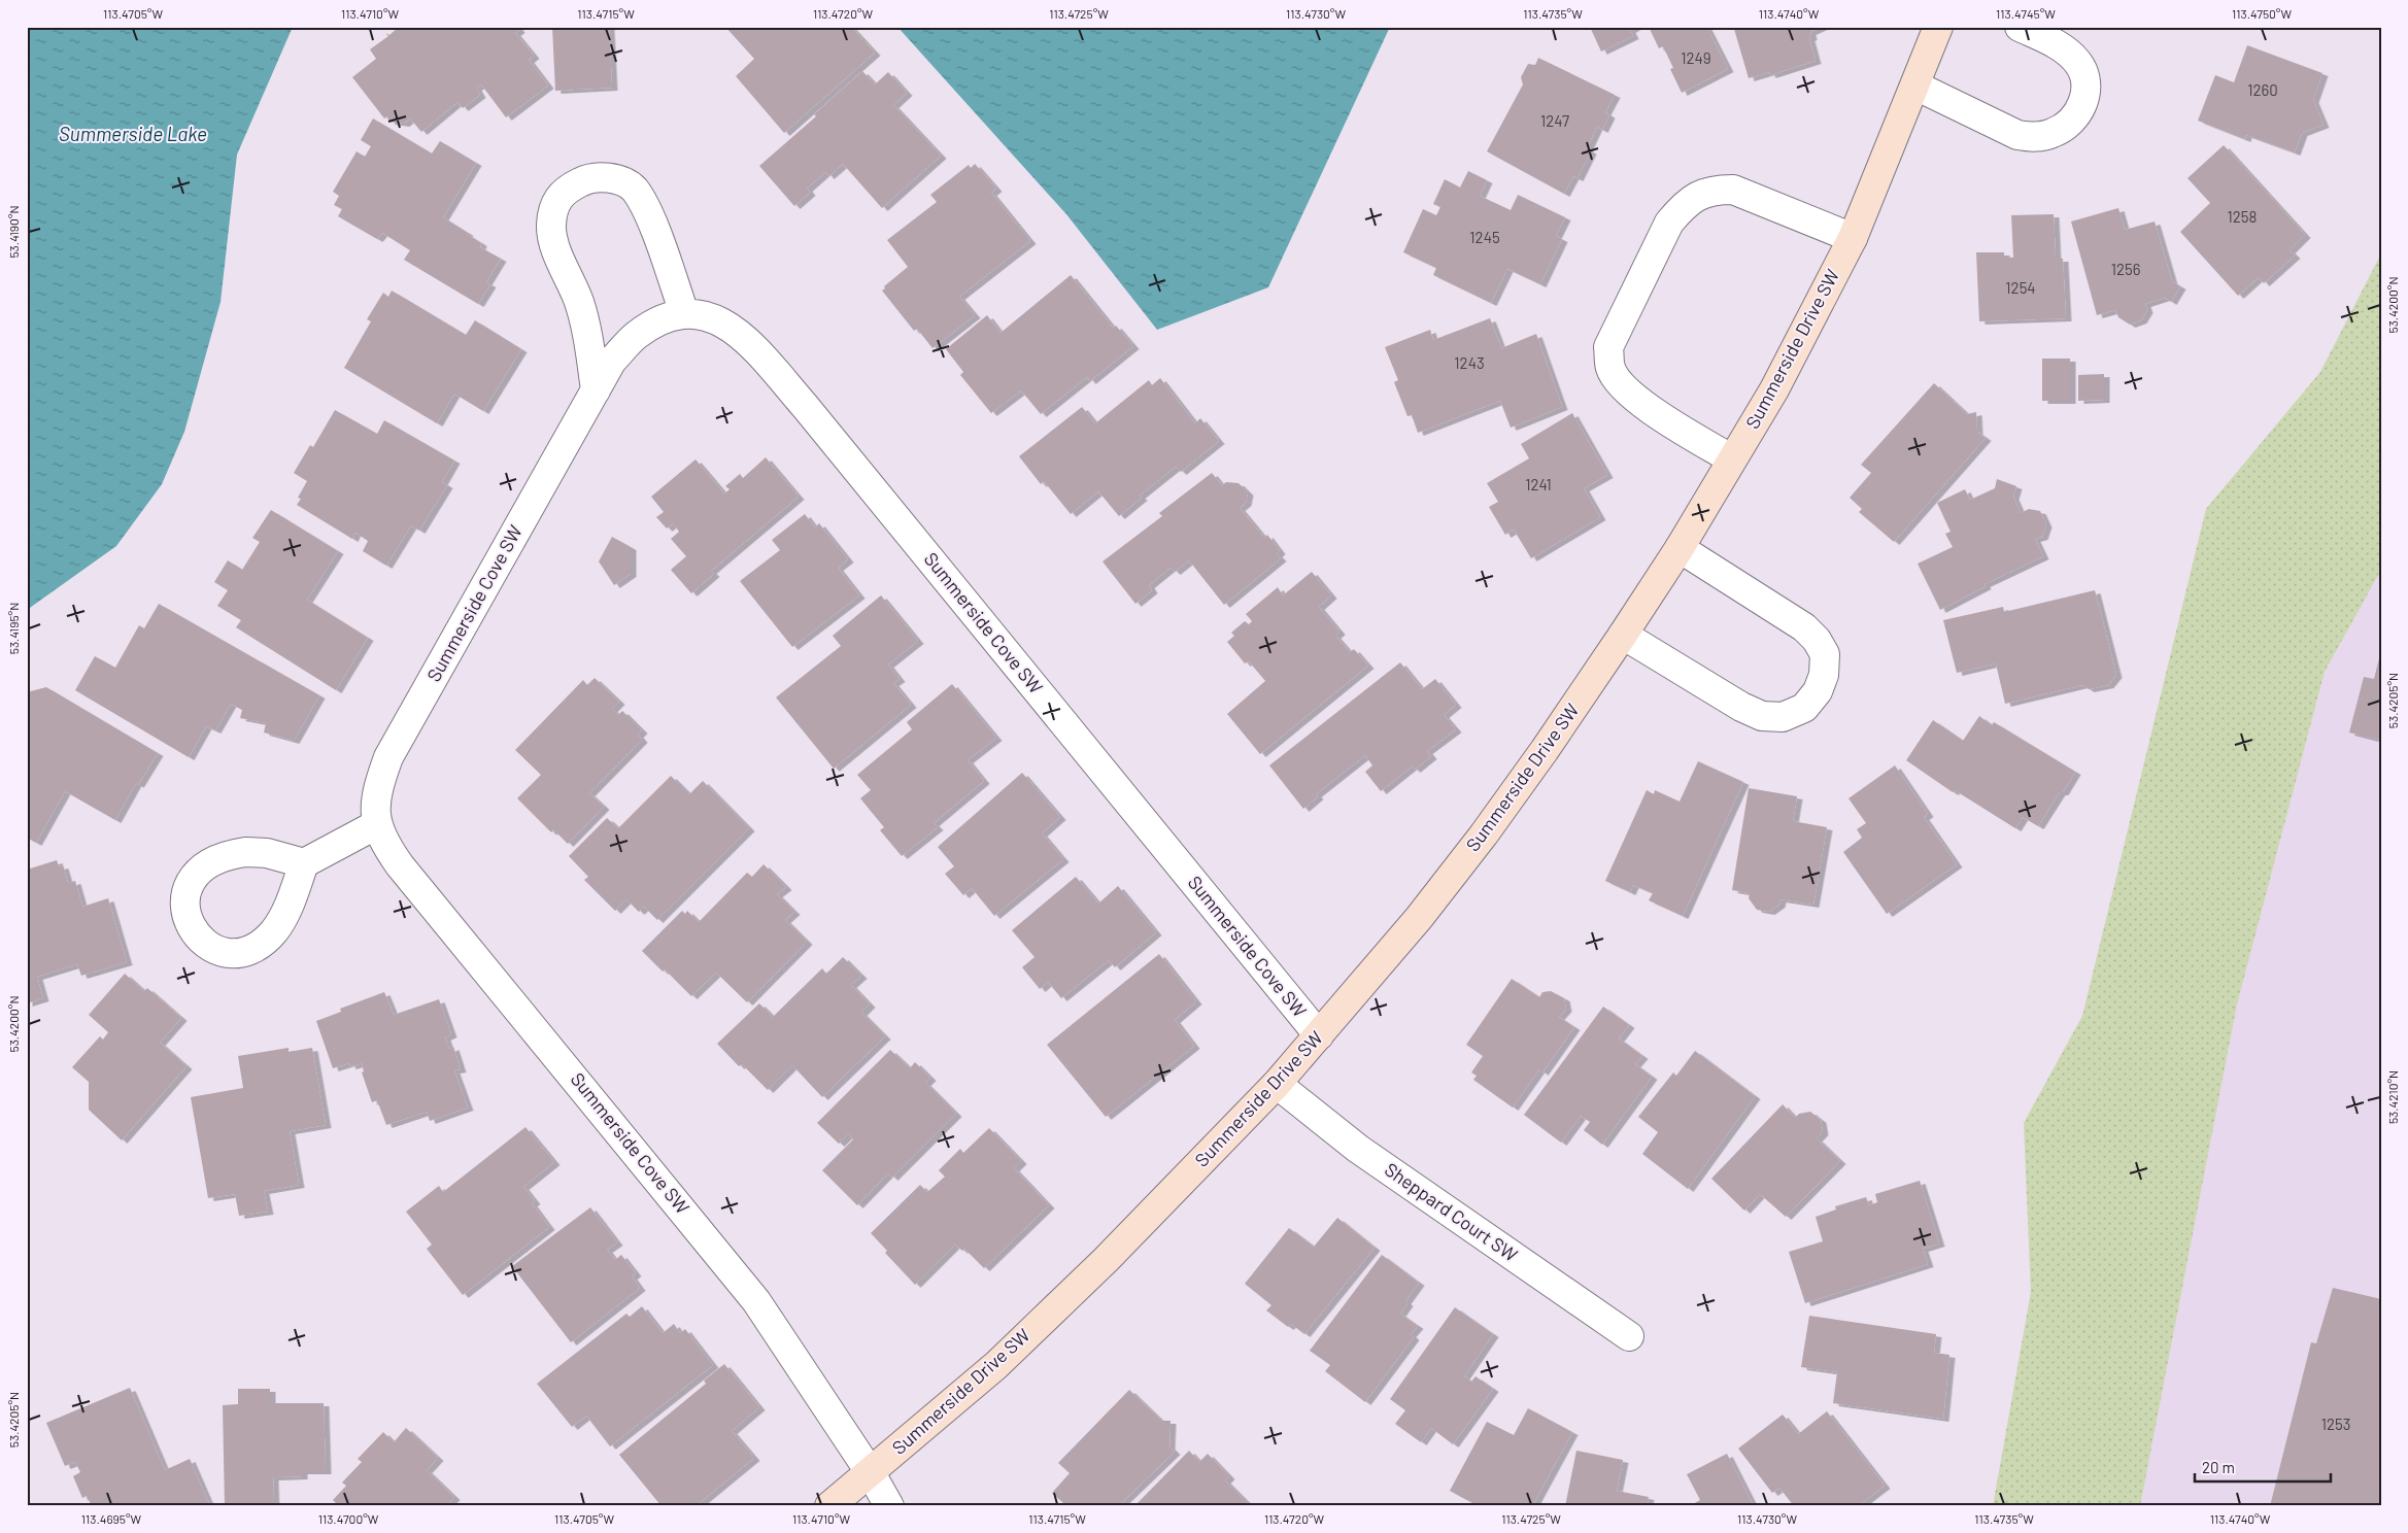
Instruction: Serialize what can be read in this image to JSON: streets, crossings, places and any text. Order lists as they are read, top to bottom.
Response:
{
  "streets": {
    "street": ["Summerside Drive SW", "Summerside Cove SW", "Sheppard Court SW"]
  },
  "crossings": [
    ["Summerside Drive SW", "Summerside Cove SW"],
    ["Summerside Drive SW", "Sheppard Court SW"]
  ],
  "water": ["Summerside Lake"],
  "house_numbers": [
    "1249",
    "1260",
    "1247",
    "1258",
    "1245",
    "1256",
    "1254",
    "1243",
    "1241",
    "1253"
  ],
  "scale_bar": "20 m",
  "coordinates": [
    "113.4705°W",
    "113.4710°W",
    "113.4715°W",
    "113.4720°W",
    "113.4725°W",
    "113.4730°W",
    "113.4735°W",
    "113.4740°W",
    "113.4745°W",
    "113.4750°W",
    "53.4190°N",
    "53.4200°N",
    "53.4195°N",
    "53.4205°N",
    "53.4210°N",
    "113.4695°W",
    "113.4700°W"
  ]
}
